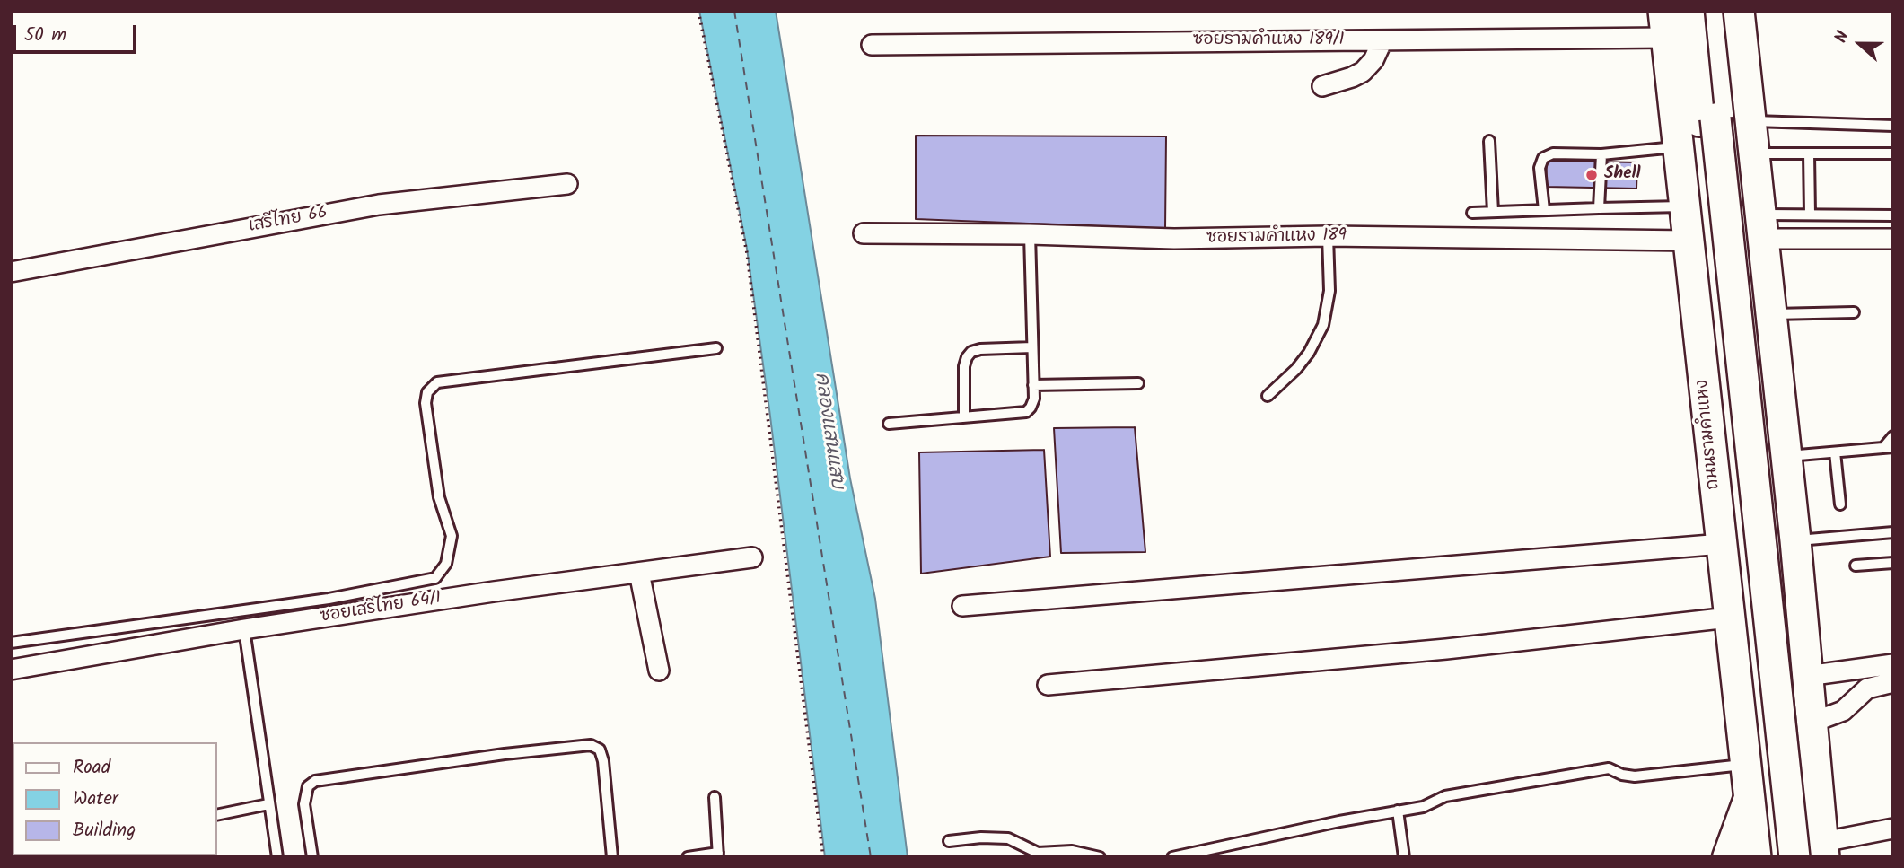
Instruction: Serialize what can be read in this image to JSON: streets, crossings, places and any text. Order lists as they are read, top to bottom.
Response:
{
  "streets": {
    "main road": ["ถนนรามคำแหง"],
    "street": [
      "ซอยรามคำแหง 189/1",
      "เสรีไทย 66",
      "ซอยรามคำแหง 189",
      "ซอยเสรีไทย 64/1"
    ]
  },
  "crossings": [
    ["ซอยรามคำแหง 189/1", "ถนนรามคำแหง"],
    ["ซอยรามคำแหง 189", "ถนนรามคำแหง"]
  ],
  "water": ["คลองแสนแสบ"],
  "places": ["Shell"],
  "legend": ["Road", "Water", "Building"],
  "scale_bar": "50 m",
  "north": "left"
}
